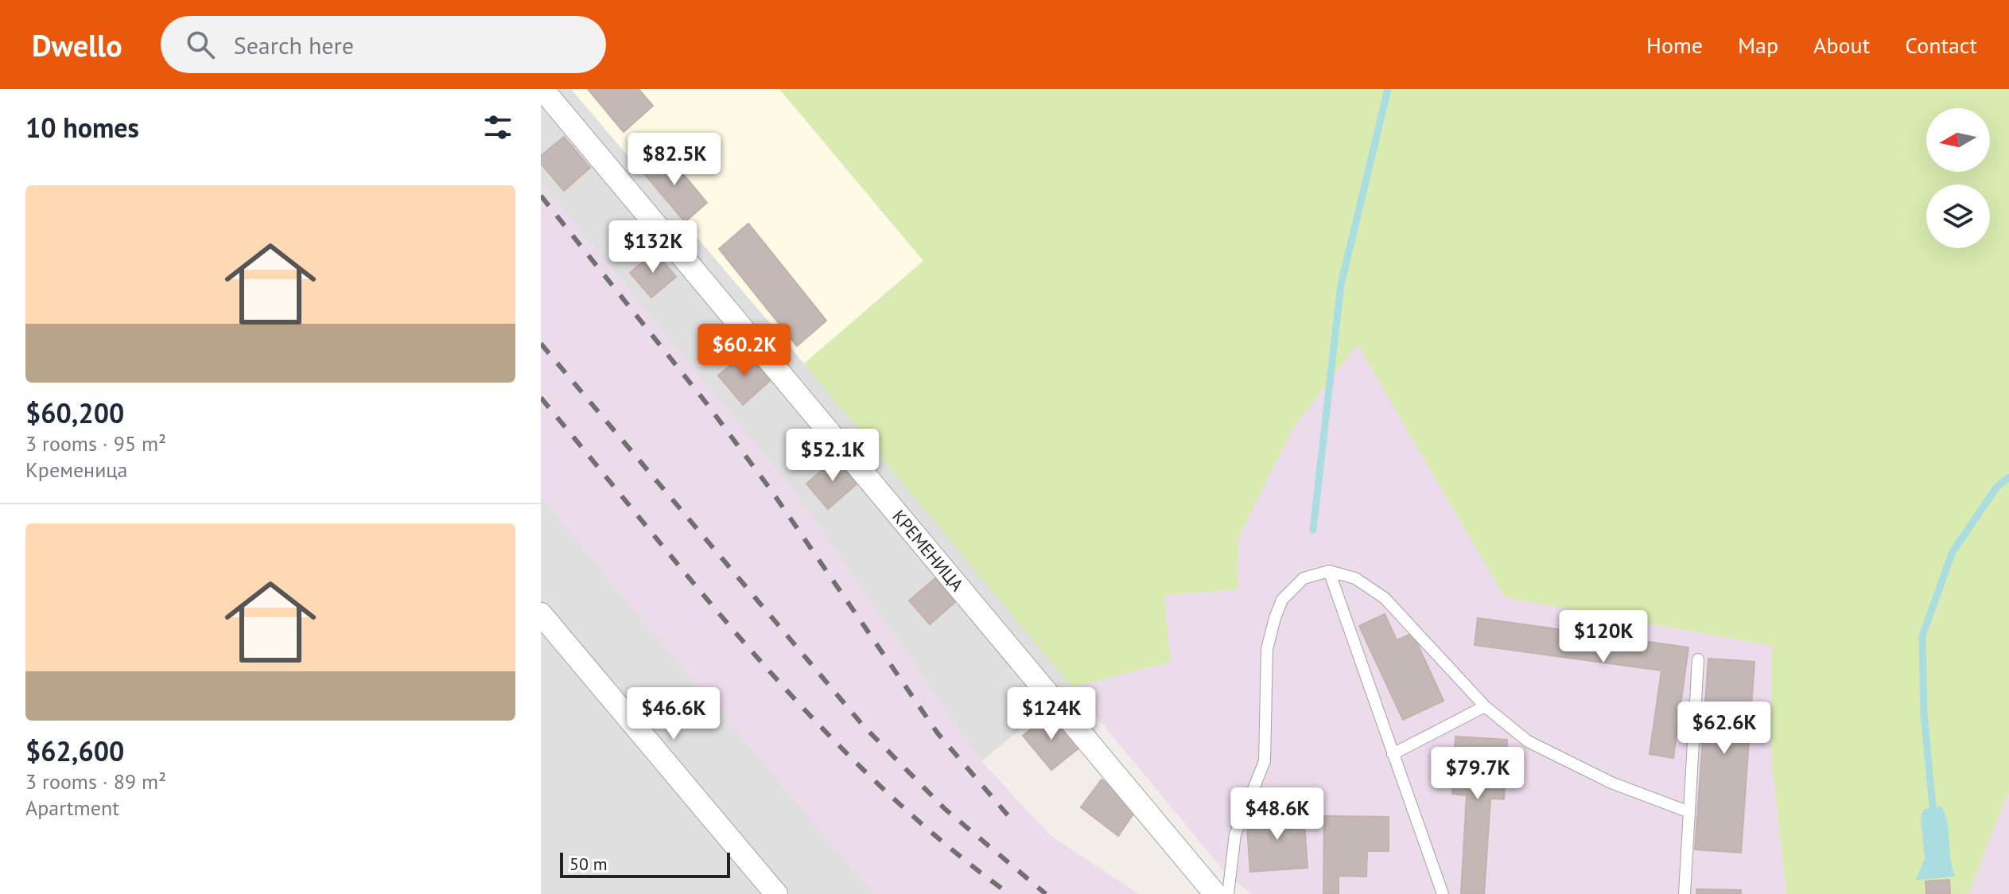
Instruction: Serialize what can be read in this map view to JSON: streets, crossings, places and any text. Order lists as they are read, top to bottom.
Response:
{
  "streets": {
    "street": ["КРЕМЕНИЦА"]
  },
  "scale_bar": "50 m",
  "north": "left",
  "page": {
    "header": "Dwello",
    "search": "Search here",
    "nav": [
      "Home",
      "Map",
      "About",
      "Contact"
    ],
    "heading": "10 homes",
    "price": [
      "$82.5K",
      "$132K",
      "$60.2K",
      "$52.1K",
      "$120K",
      "$46.6K",
      "$124K",
      "$62.6K",
      "$79.7K",
      "$48.6K"
    ],
    "list": [
      {
        "name": "$60,200",
        "note": "3 rooms · 95 m² · Кременица"
      },
      {
        "name": "$62,600",
        "note": "3 rooms · 89 m² · Apartment"
      }
    ],
    "scale": "50 m"
  }
}
